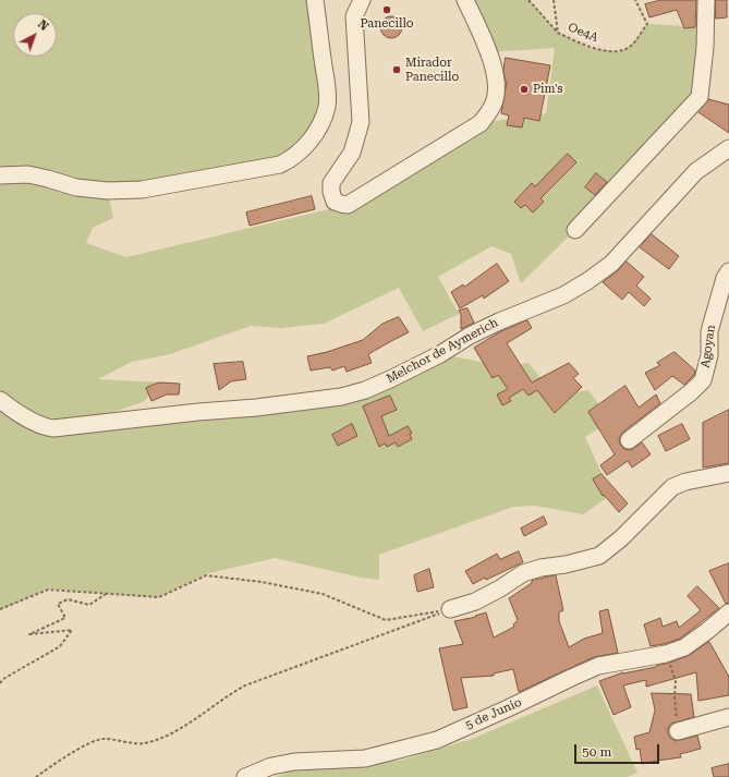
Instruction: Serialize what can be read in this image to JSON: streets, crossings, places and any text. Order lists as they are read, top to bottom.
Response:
{
  "streets": {
    "street": ["Agoyan", "Melchor de Aymerich", "5 de Junio"],
    "path": ["Oe4A"]
  },
  "places": ["Panecillo", "Mirador Panecillo", "Pim's"],
  "scale_bar": "50 m",
  "north": "top right"
}
